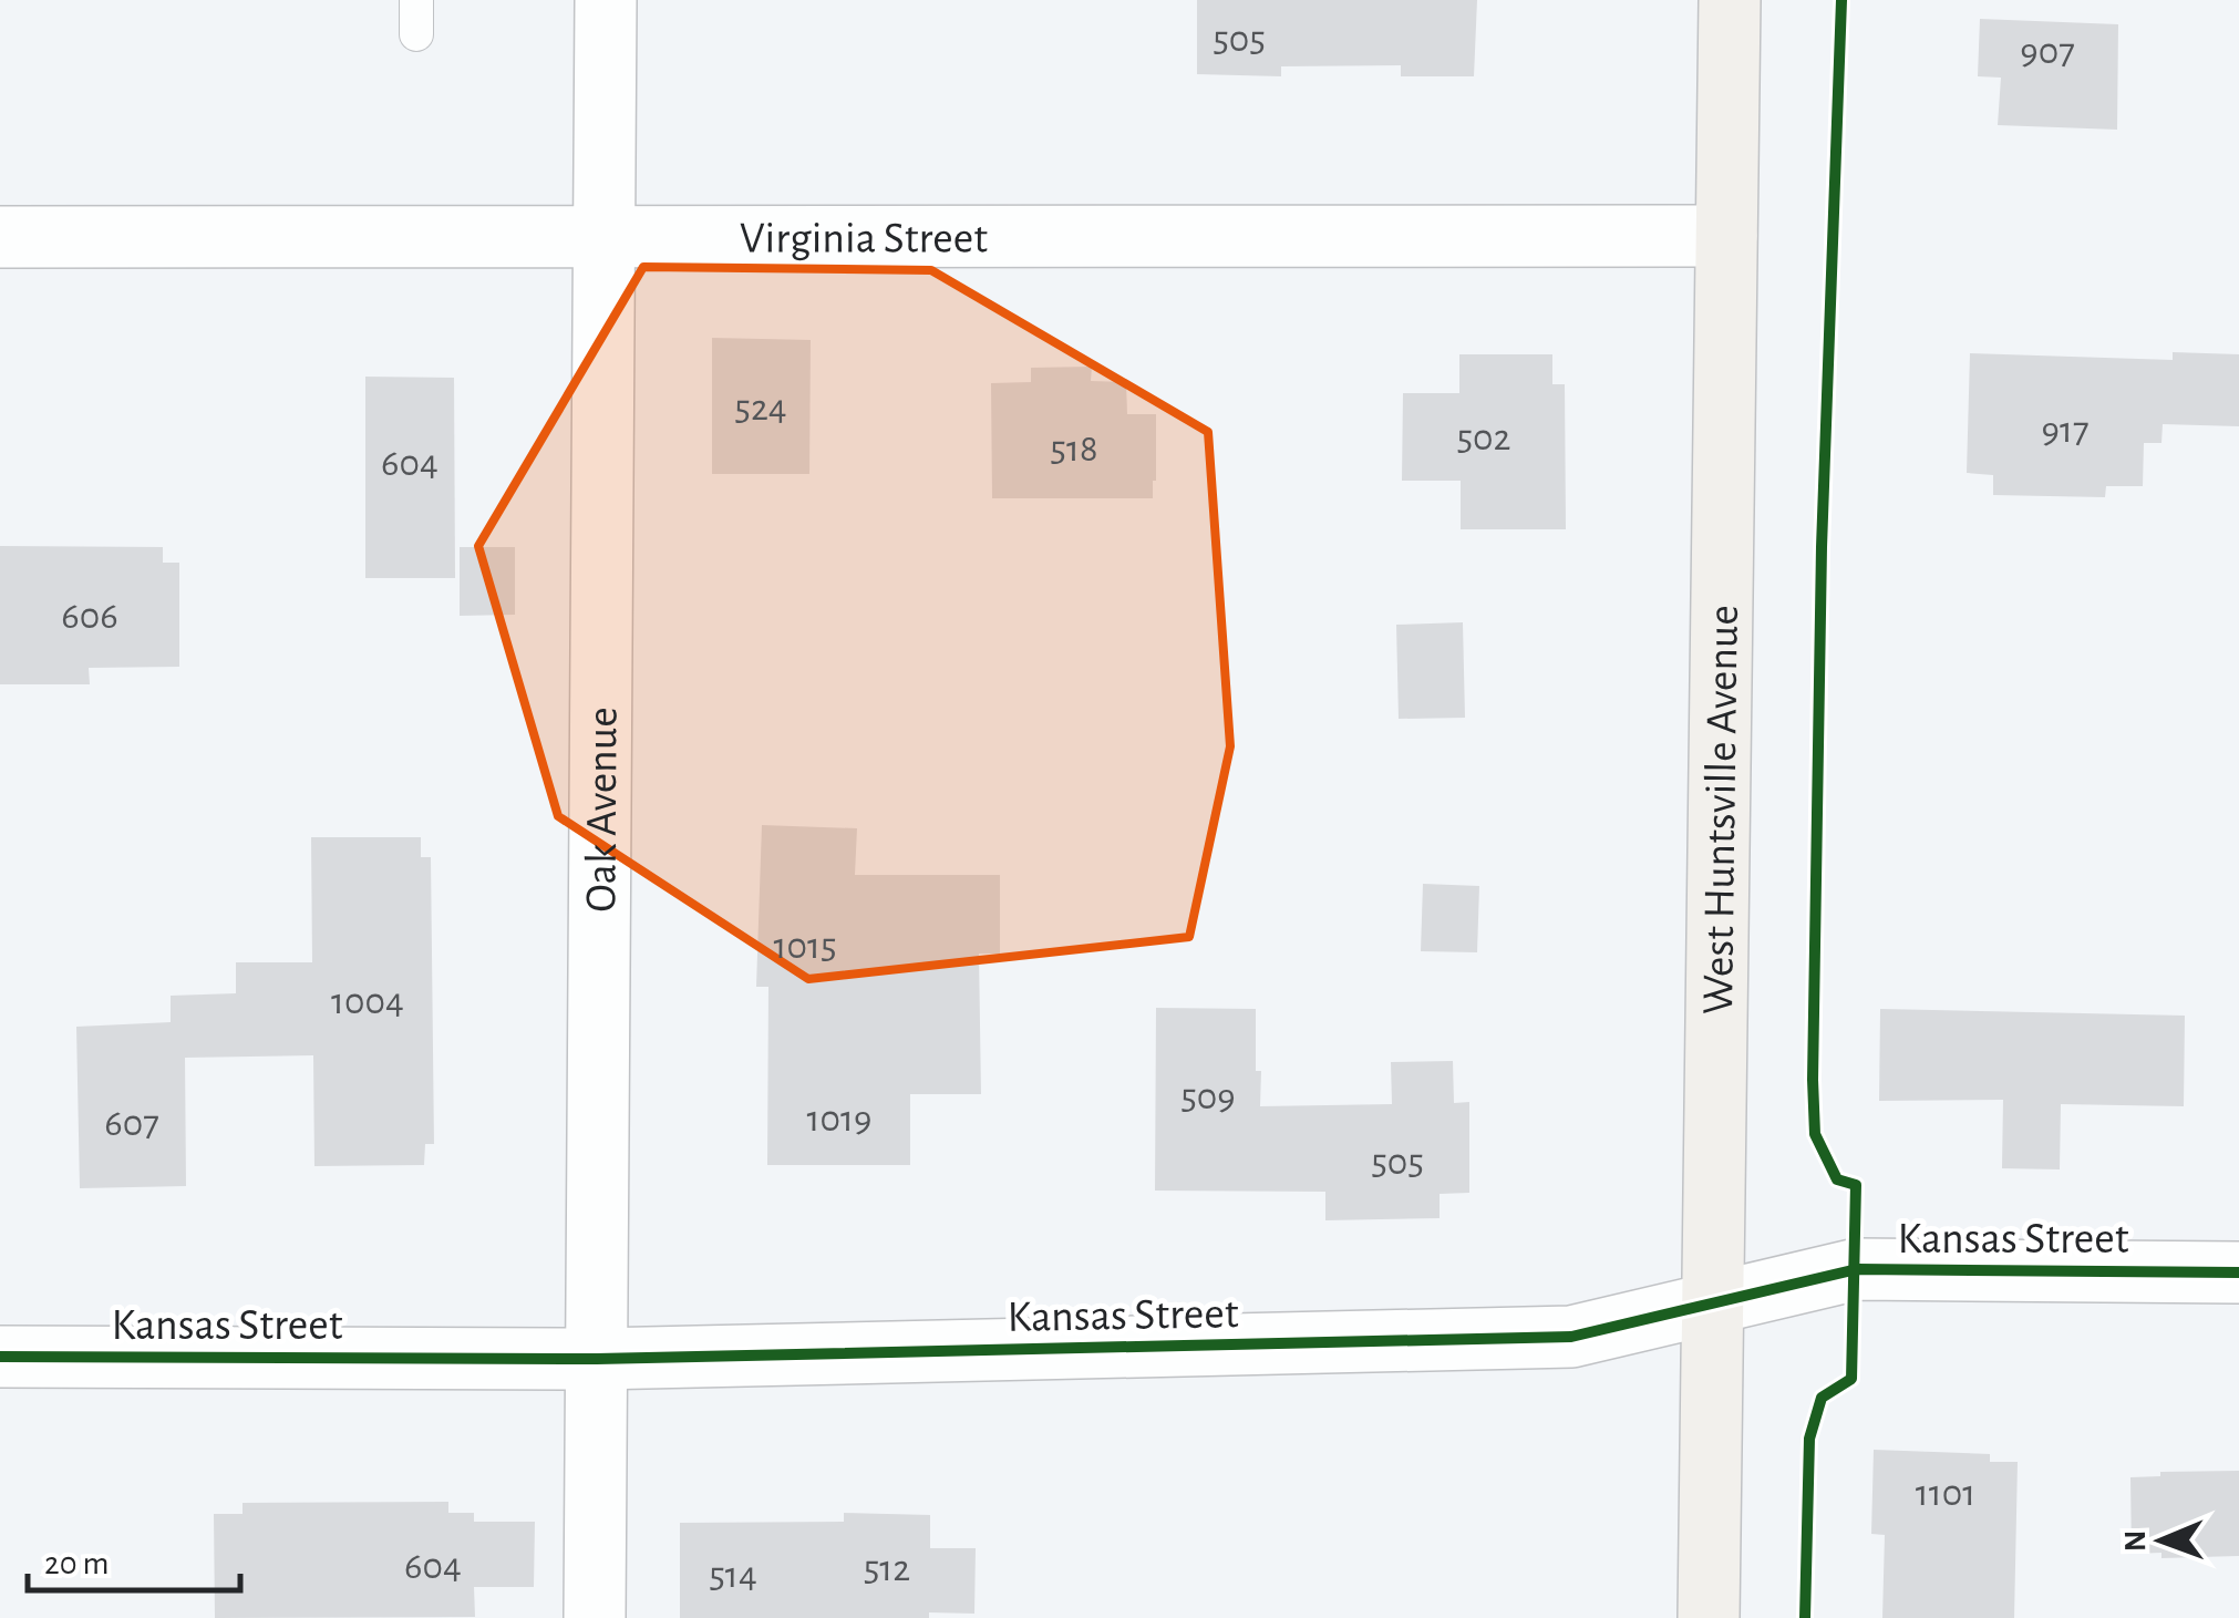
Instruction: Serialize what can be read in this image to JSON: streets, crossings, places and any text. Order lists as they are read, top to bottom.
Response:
{
  "streets": {
    "main road": ["West Huntsville Avenue"],
    "street": ["Virginia Street", "Oak Avenue", "Kansas Street"]
  },
  "crossings": [
    ["Virginia Street", "Oak Avenue"],
    ["Virginia Street", "West Huntsville Avenue"],
    ["Oak Avenue", "Kansas Street"],
    ["West Huntsville Avenue", "Kansas Street"]
  ],
  "house_numbers": [
    "505",
    "907",
    "524",
    "917",
    "502",
    "518",
    "604",
    "606",
    "1015",
    "1004",
    "509",
    "1019",
    "607",
    "505",
    "1101",
    "604",
    "512",
    "514"
  ],
  "scale_bar": "20 m",
  "north": "left"
}
